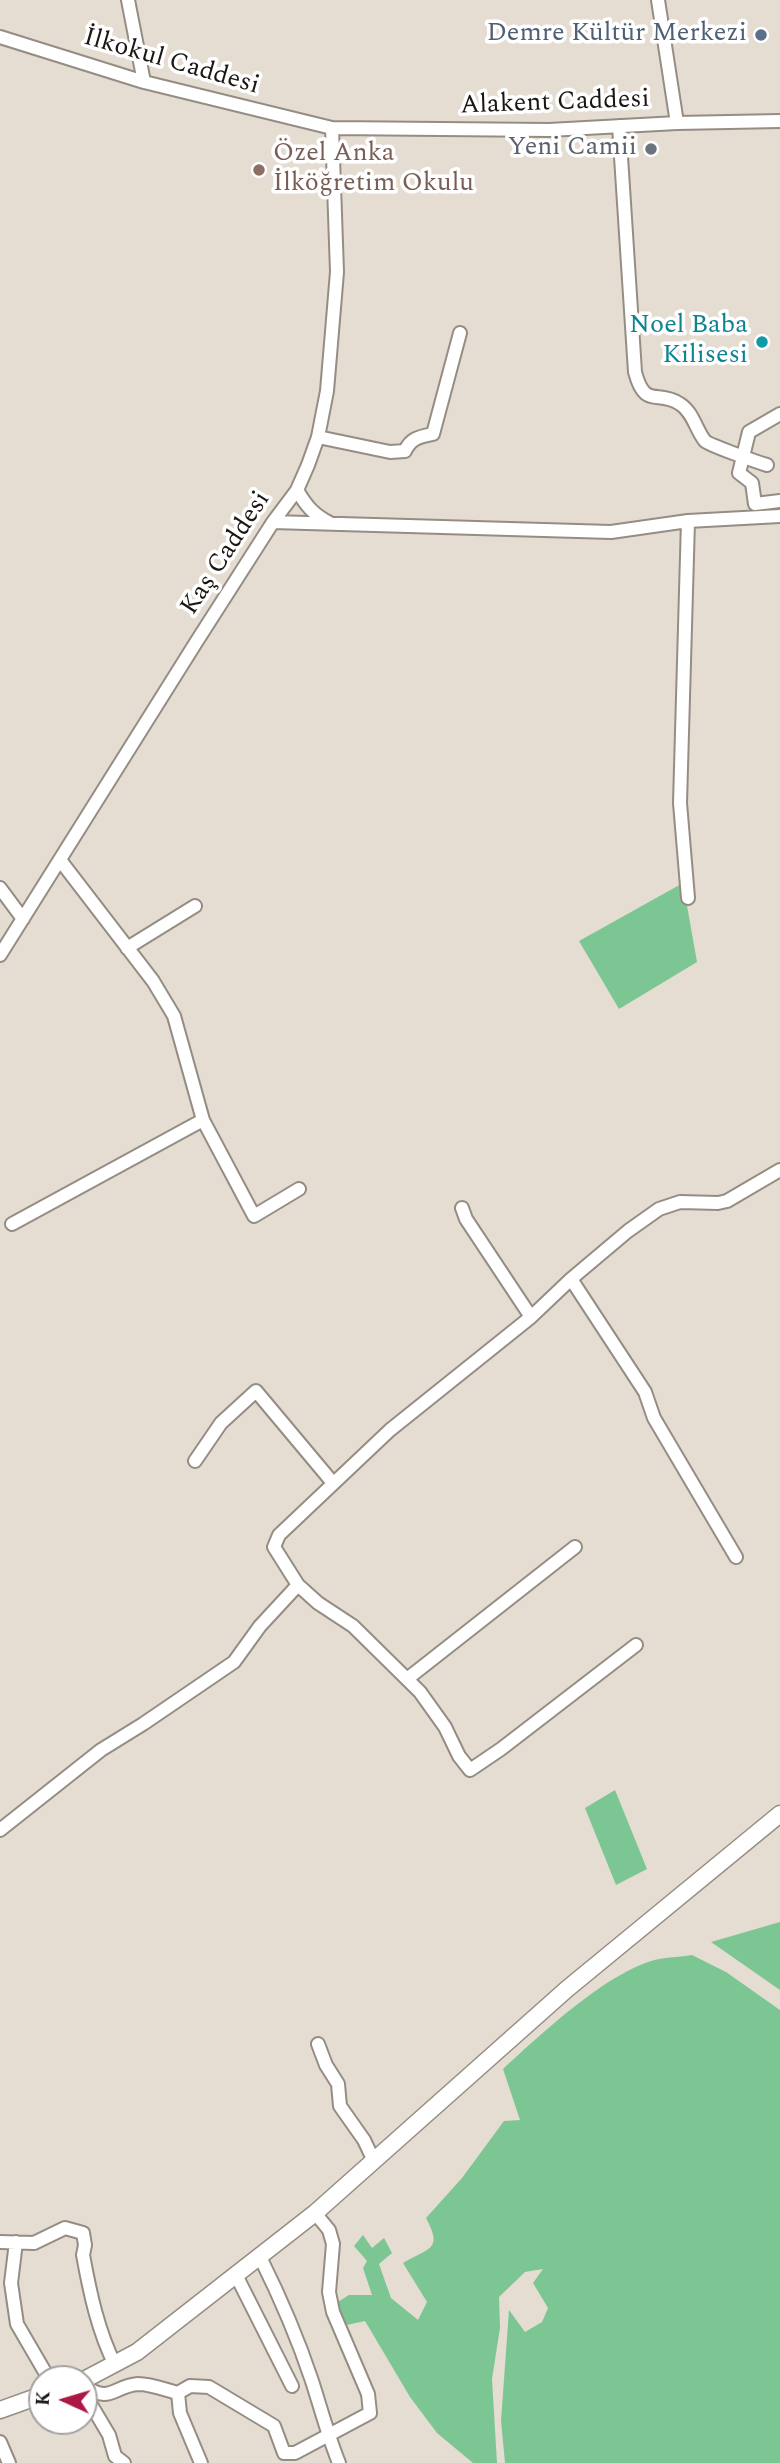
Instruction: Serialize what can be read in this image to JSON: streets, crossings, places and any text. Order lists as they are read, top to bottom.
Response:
{
  "streets": {
    "street": ["İlkokul Caddesi", "Alakent Caddesi", "Kaş Caddesi"]
  },
  "crossings": [
    ["İlkokul Caddesi", "Alakent Caddesi"],
    ["İlkokul Caddesi", "Kaş Caddesi"],
    ["Alakent Caddesi", "Kaş Caddesi"]
  ],
  "places": [
    "Demre Kültür Merkezi",
    "Yeni Camii",
    "Özel Anka İlköğretim Okulu",
    "Noel Baba Kilisesi"
  ],
  "north": "left"
}
